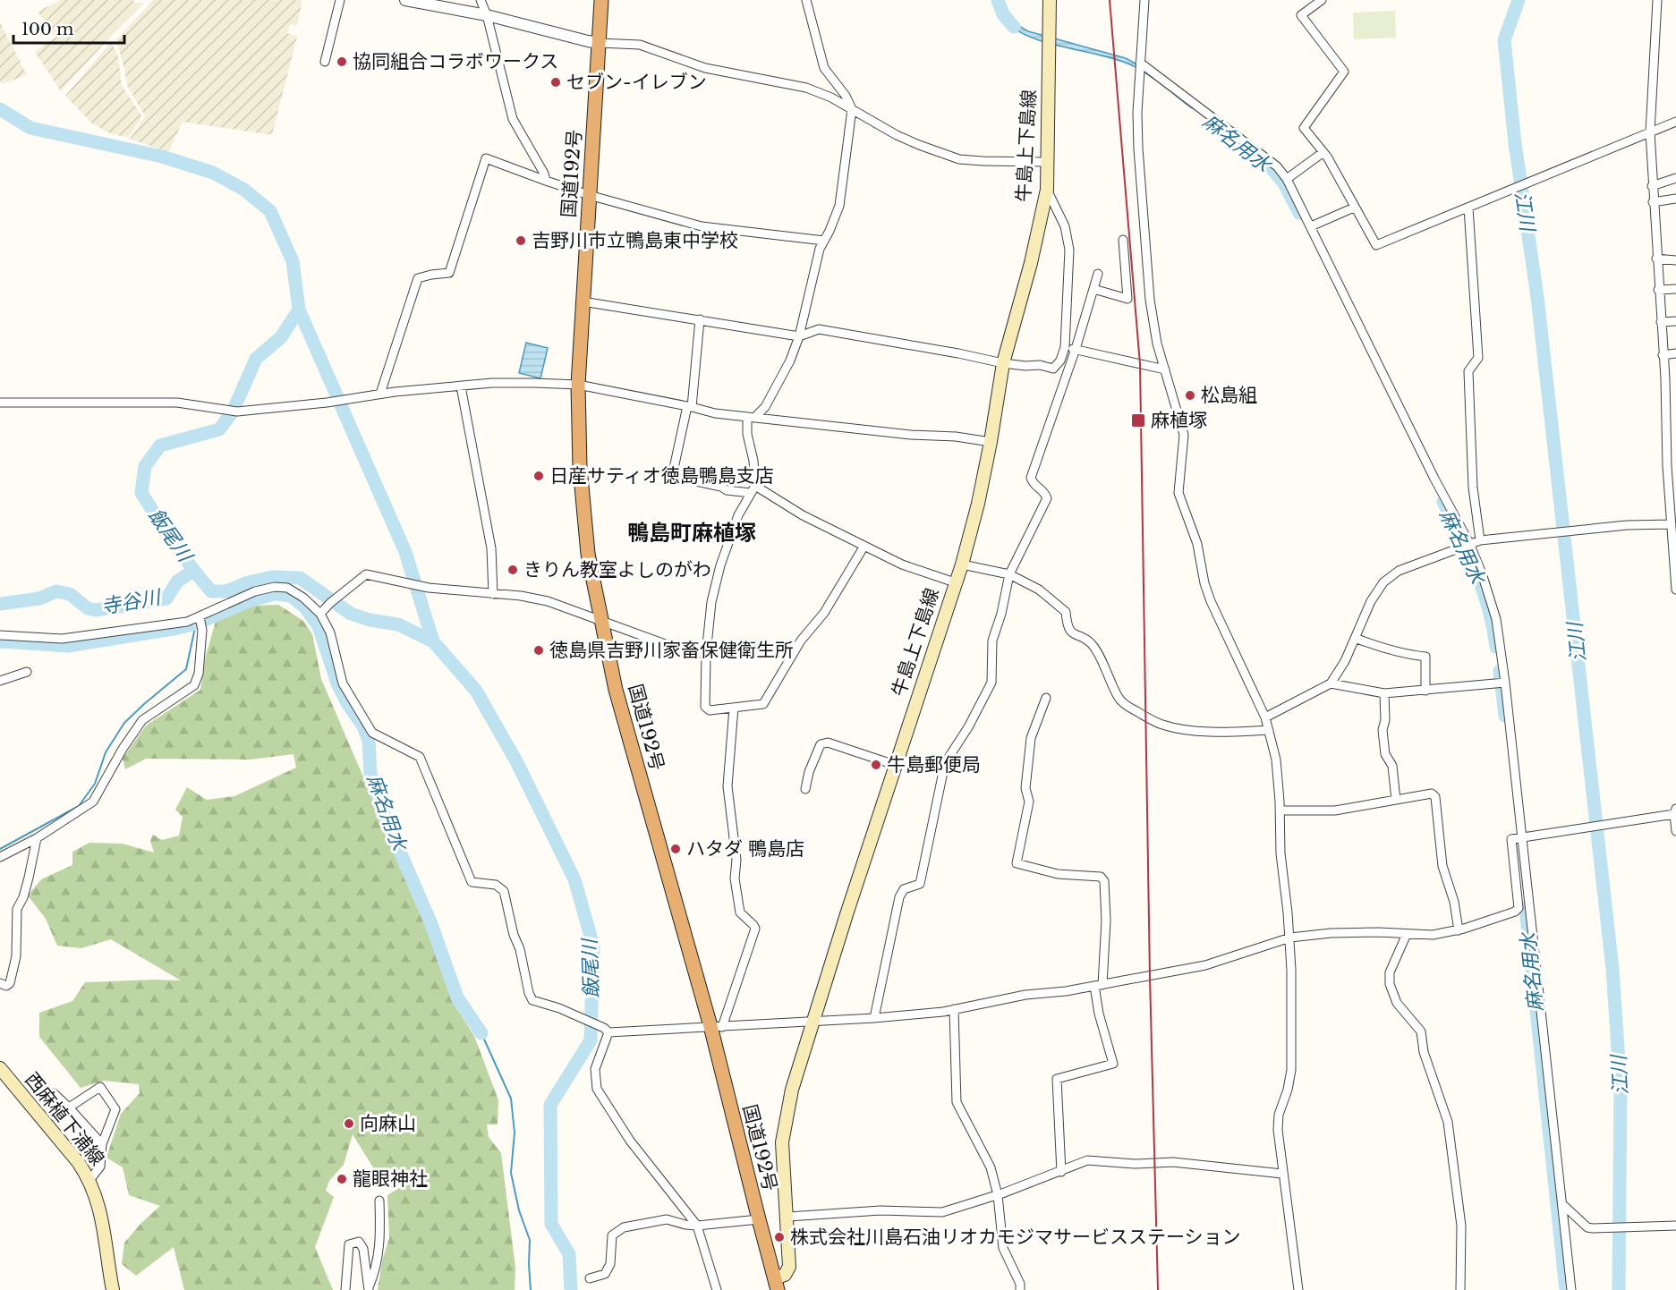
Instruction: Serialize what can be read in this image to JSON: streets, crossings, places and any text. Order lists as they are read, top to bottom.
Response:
{
  "streets": {
    "highway": ["国道192号"],
    "main road": ["牛島上下島線", "西麻植下浦線"]
  },
  "crossings": [
    ["牛島上下島線", "国道192号"]
  ],
  "districts": ["鴨島町麻植塚"],
  "water": [
    "麻名用水",
    "江川",
    "飯尾川",
    "寺谷川"
  ],
  "places": {
    "other": [
      "協同組合コラボワークス",
      "セブン-イレブン",
      "吉野川市立鴨島東中学校",
      "松島組",
      "日産サティオ徳島鴨島支店",
      "きりん教室よしのがわ",
      "徳島県吉野川家畜保健衛生所",
      "牛島郵便局",
      "ハタダ 鴨島店",
      "向麻山",
      "龍眼神社",
      "株式会社川島石油リオカモジマサービスステーション"
    ],
    "transit": ["麻植塚"]
  },
  "scale_bar": "100 m"
}
